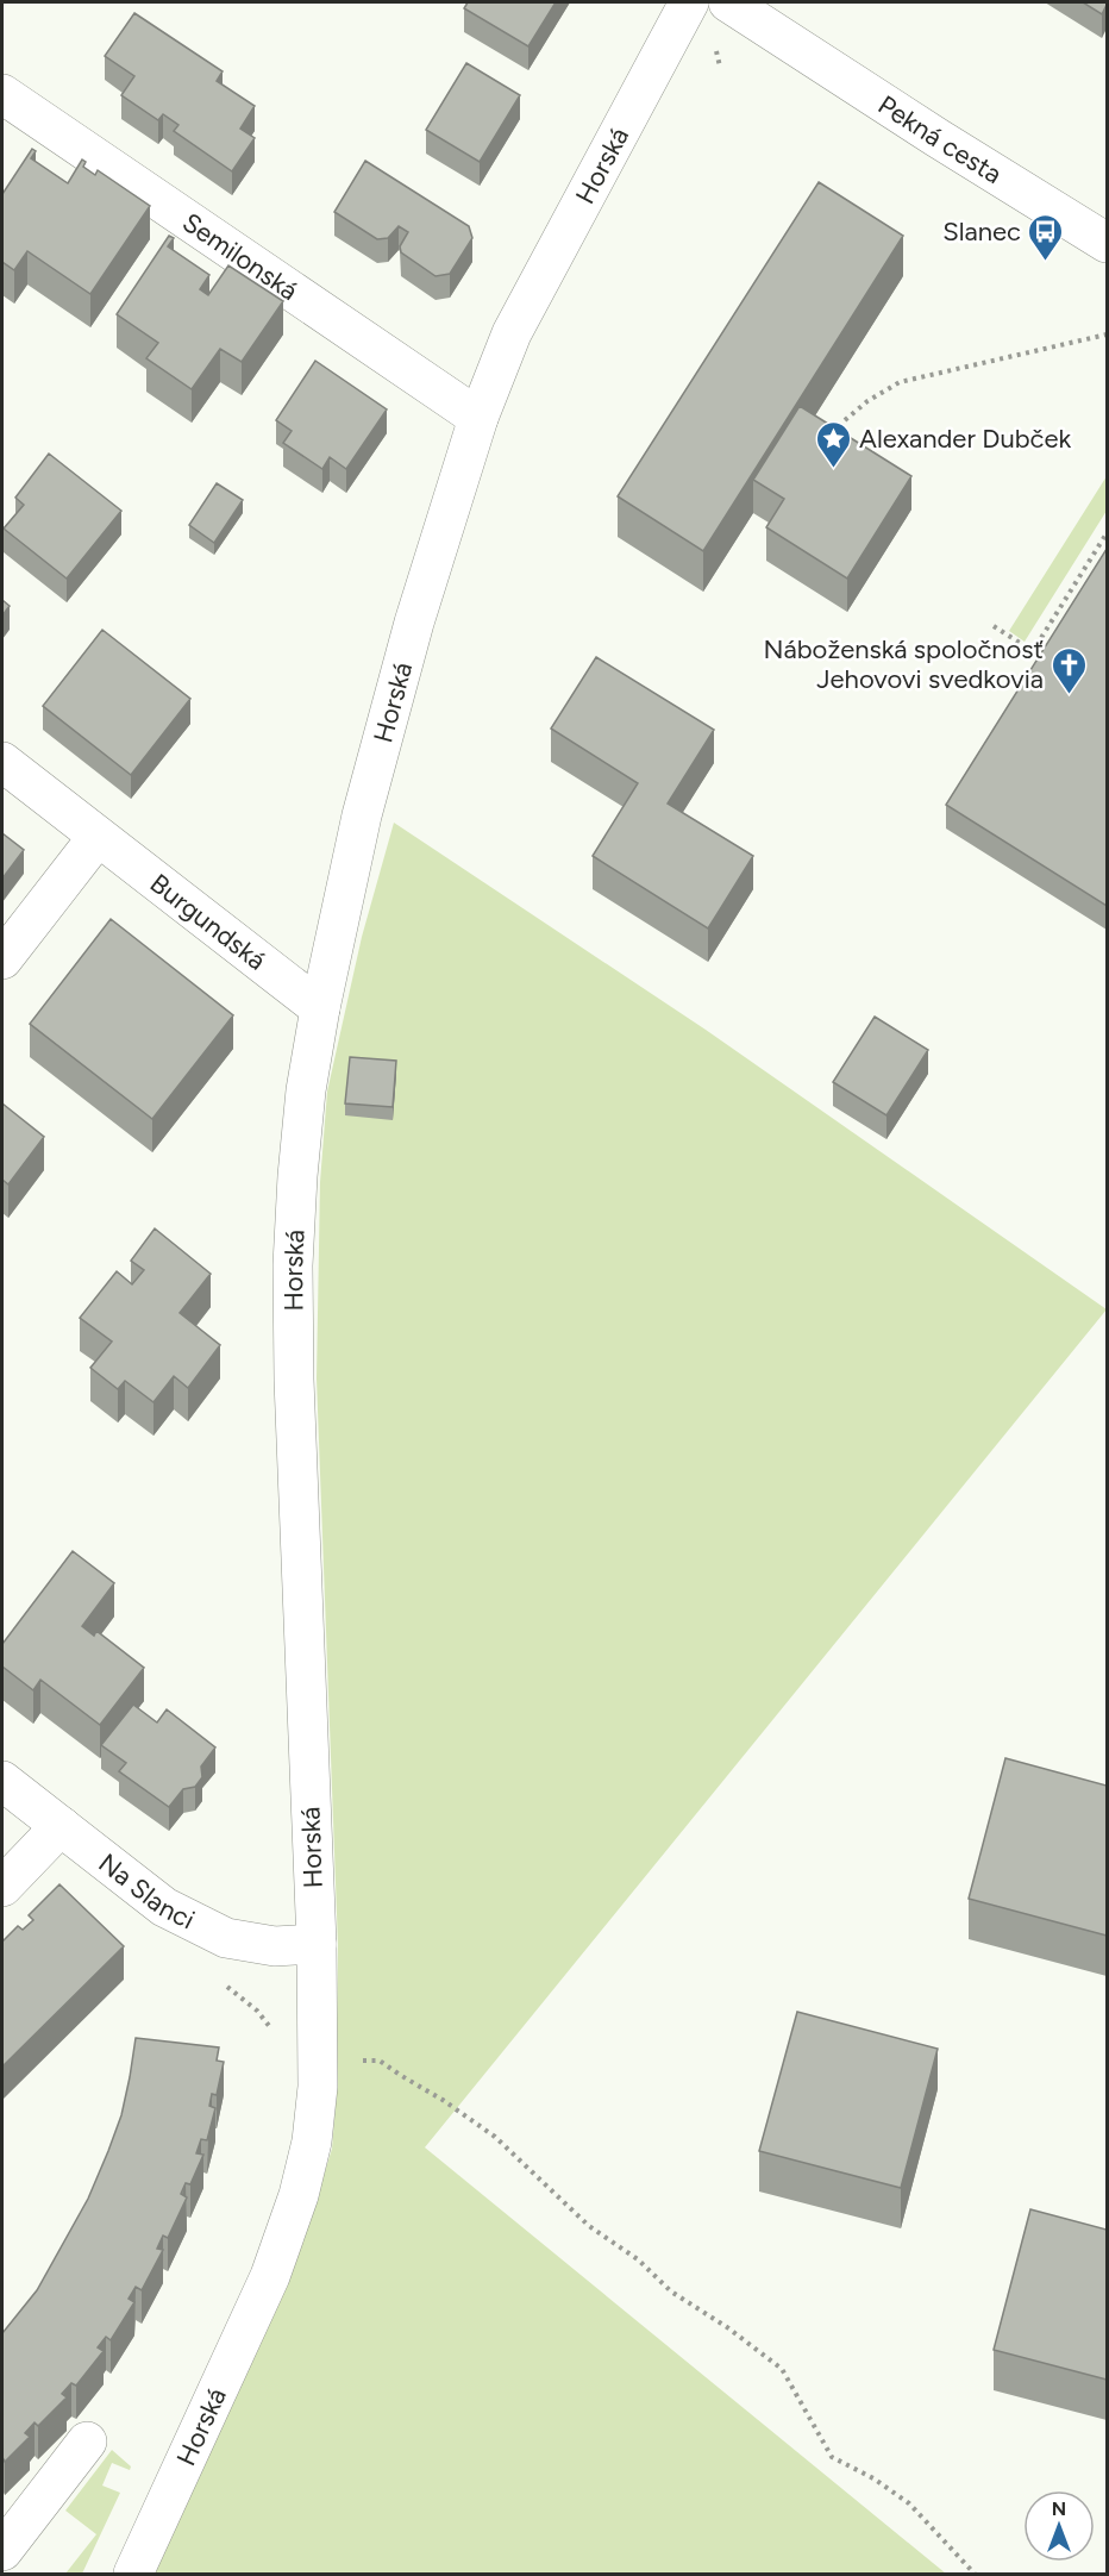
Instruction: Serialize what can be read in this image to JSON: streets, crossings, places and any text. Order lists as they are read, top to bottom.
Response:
{
  "streets": {
    "street": [
      "Pekná cesta",
      "Horská",
      "Semilonská",
      "Burgundská",
      "Na Slanci"
    ]
  },
  "crossings": [
    ["Horská", "Semilonská"],
    ["Horská", "Burgundská"],
    ["Horská", "Na Slanci"]
  ],
  "places": {
    "bus stop": ["Slanec"],
    "place": ["Alexander Dubček"],
    "church": ["Náboženská spoločnosť Jehovovi svedkovia"]
  },
  "north": "top"
}
